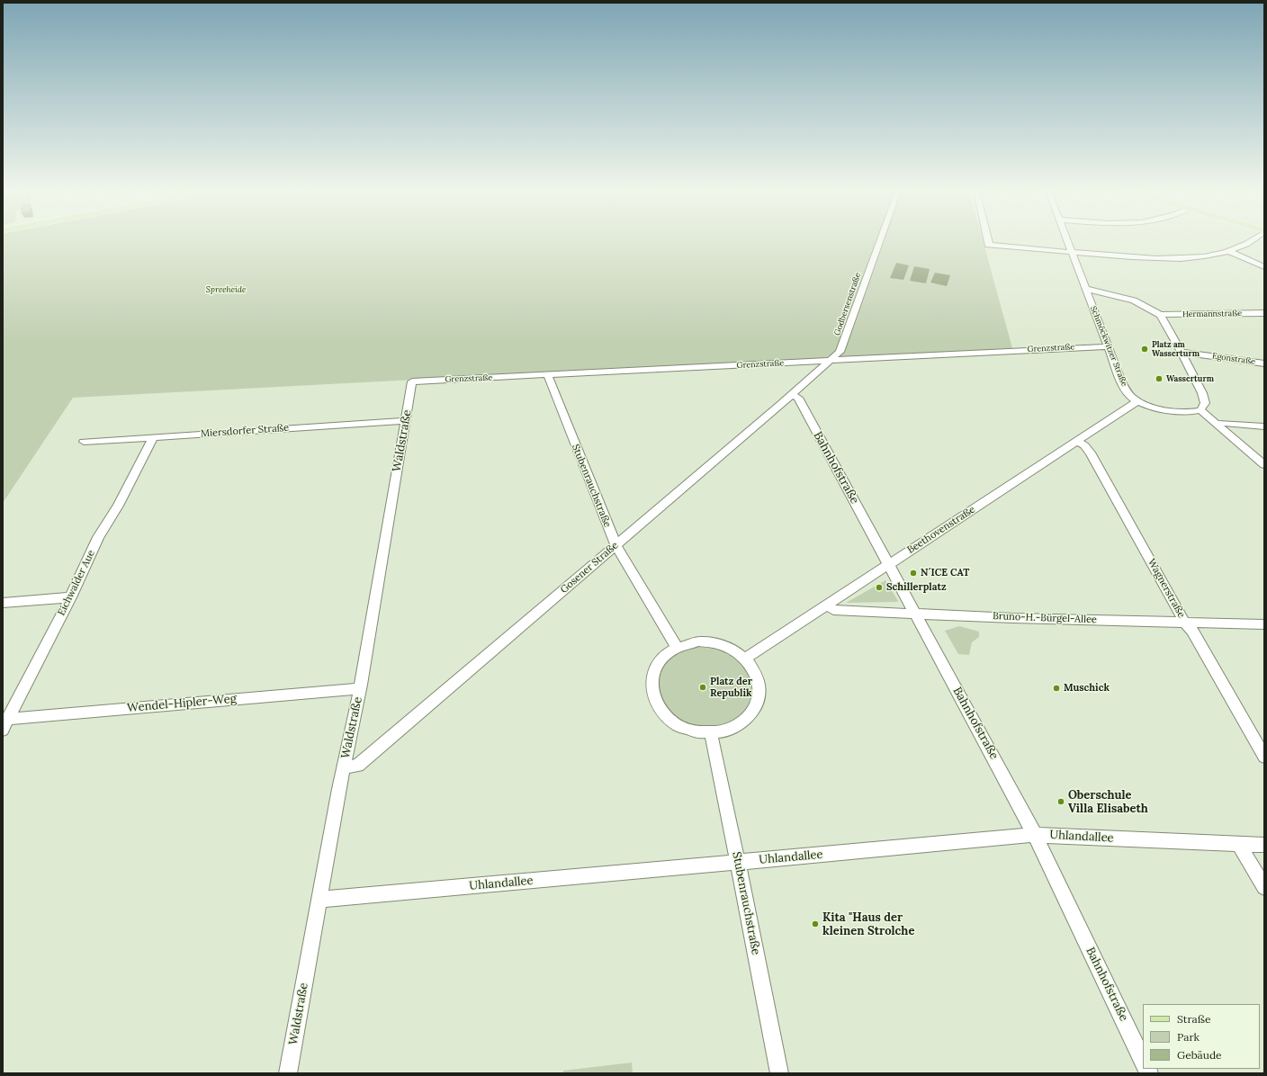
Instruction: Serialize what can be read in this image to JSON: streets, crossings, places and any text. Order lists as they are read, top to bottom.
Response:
{
  "streets": {
    "street": [
      "Godbersenstraße",
      "Hermannstraße",
      "Schmöckwitzer Straße",
      "Grenzstraße",
      "Egonstraße",
      "Miersdorfer Straße",
      "Waldstraße",
      "Bahnhofstraße",
      "Stubenrauchstraße",
      "Beethovenstraße",
      "Gosener Straße",
      "Eichwalder Aue",
      "Wagnerstraße",
      "Bruno-H.-Bürgel-Allee",
      "Wendel-Hipler-Weg",
      "Uhlandallee"
    ]
  },
  "crossings": [
    ["Godbersenstraße", "Grenzstraße"],
    ["Godbersenstraße", "Gosener Straße"],
    ["Hermannstraße", "Schmöckwitzer Straße"],
    ["Schmöckwitzer Straße", "Grenzstraße"],
    ["Schmöckwitzer Straße", "Egonstraße"],
    ["Schmöckwitzer Straße", "Beethovenstraße"],
    ["Grenzstraße", "Waldstraße"],
    ["Grenzstraße", "Stubenrauchstraße"],
    ["Grenzstraße", "Gosener Straße"],
    ["Miersdorfer Straße", "Waldstraße"],
    ["Miersdorfer Straße", "Eichwalder Aue"],
    ["Waldstraße", "Gosener Straße"],
    ["Waldstraße", "Wendel-Hipler-Weg"],
    ["Waldstraße", "Uhlandallee"],
    ["Bahnhofstraße", "Beethovenstraße"],
    ["Bahnhofstraße", "Gosener Straße"],
    ["Bahnhofstraße", "Bruno-H.-Bürgel-Allee"],
    ["Bahnhofstraße", "Uhlandallee"],
    ["Stubenrauchstraße", "Beethovenstraße"],
    ["Stubenrauchstraße", "Gosener Straße"],
    ["Stubenrauchstraße", "Uhlandallee"],
    ["Beethovenstraße", "Wagnerstraße"],
    ["Beethovenstraße", "Bruno-H.-Bürgel-Allee"],
    ["Eichwalder Aue", "Wendel-Hipler-Weg"],
    ["Wagnerstraße", "Bruno-H.-Bürgel-Allee"]
  ],
  "parks": ["Spreeheide"],
  "places": [
    "Platz am Wasserturm",
    "Wasserturm",
    "N´ICE CAT",
    "Schillerplatz",
    "Platz der Republik",
    "Muschick",
    "Oberschule Villa Elisabeth",
    "Kita \"Haus der kleinen Strolche"
  ],
  "legend": ["Straße", "Park", "Gebäude"]
}
